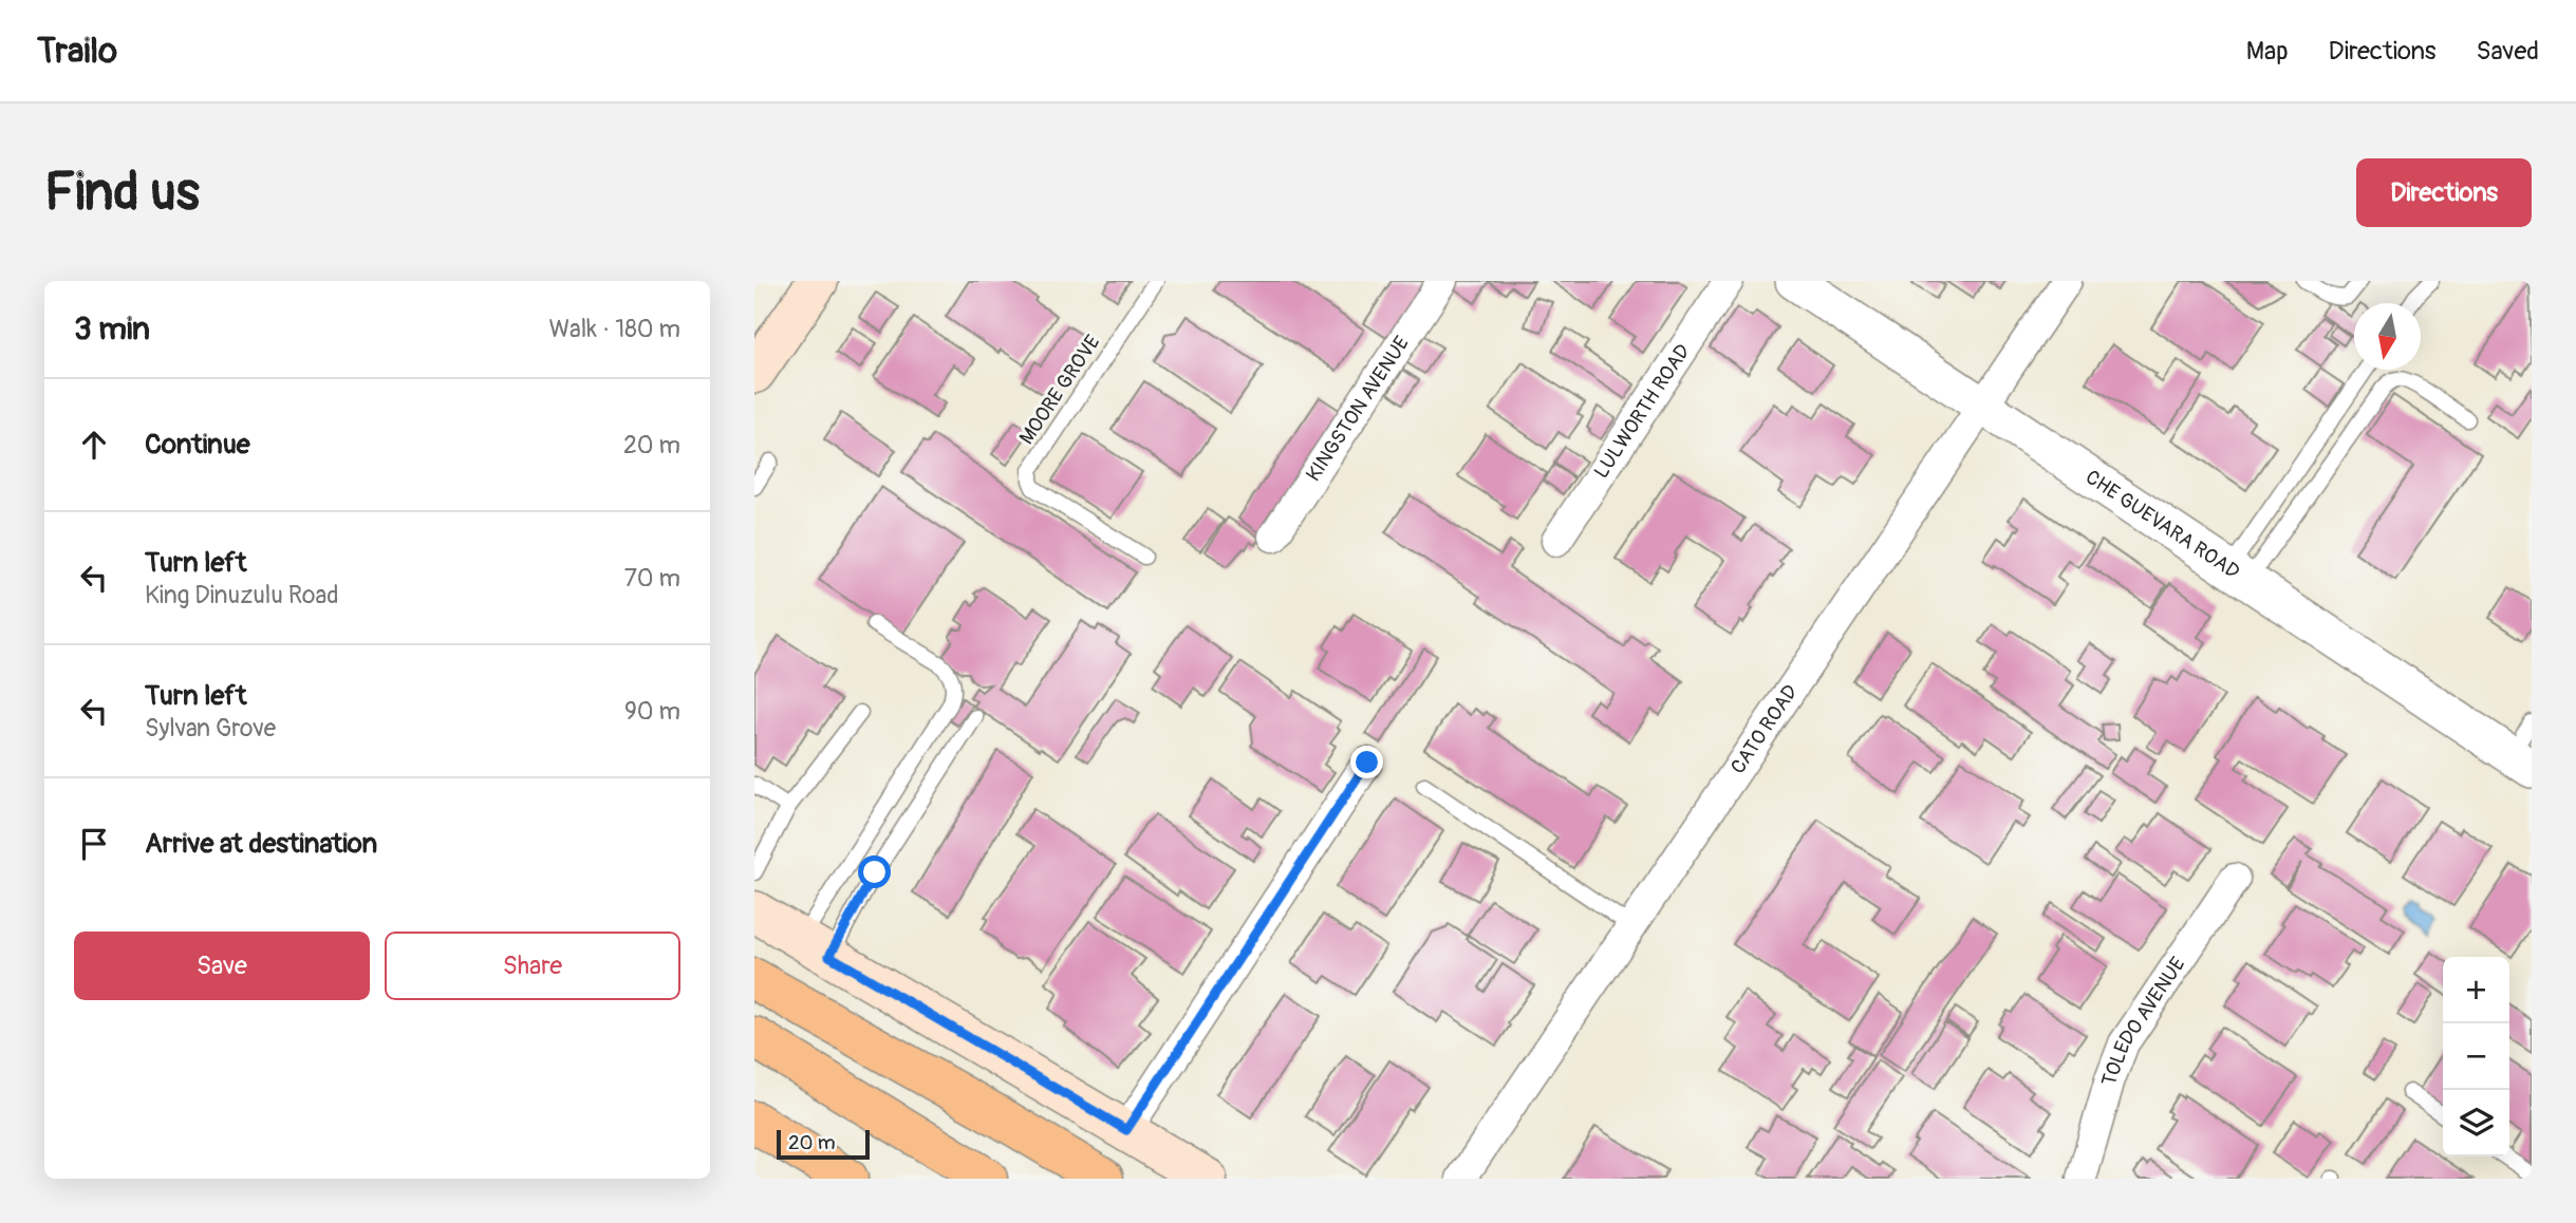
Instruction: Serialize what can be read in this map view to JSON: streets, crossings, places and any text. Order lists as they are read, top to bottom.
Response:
{
  "streets": {
    "street": [
      "KINGSTON AVENUE",
      "LULWORTH ROAD",
      "CHE GUEVARA ROAD",
      "CATO ROAD",
      "TOLEDO AVENUE"
    ],
    "lane": ["MOORE GROVE"]
  },
  "crossings": [
    ["CHE GUEVARA ROAD", "CATO ROAD"]
  ],
  "scale_bar": "20 m",
  "north": "bottom",
  "page": {
    "header": "Trailo",
    "nav": ["Map", "Directions", "Saved"],
    "buttons": [
      "Directions",
      ["Save", "Share"]
    ],
    "title": "Find us",
    "heading": ["3 min", "Walk · 180 m"],
    "list": [
      ["Continue", "20 m"],
      ["Turn left", "King Dinuzulu Road", "70 m"],
      ["Turn left", "Sylvan Grove", "90 m"],
      "Arrive at destination"
    ],
    "map_buttons": ["+", "−"],
    "scale": "20 m"
  }
}
